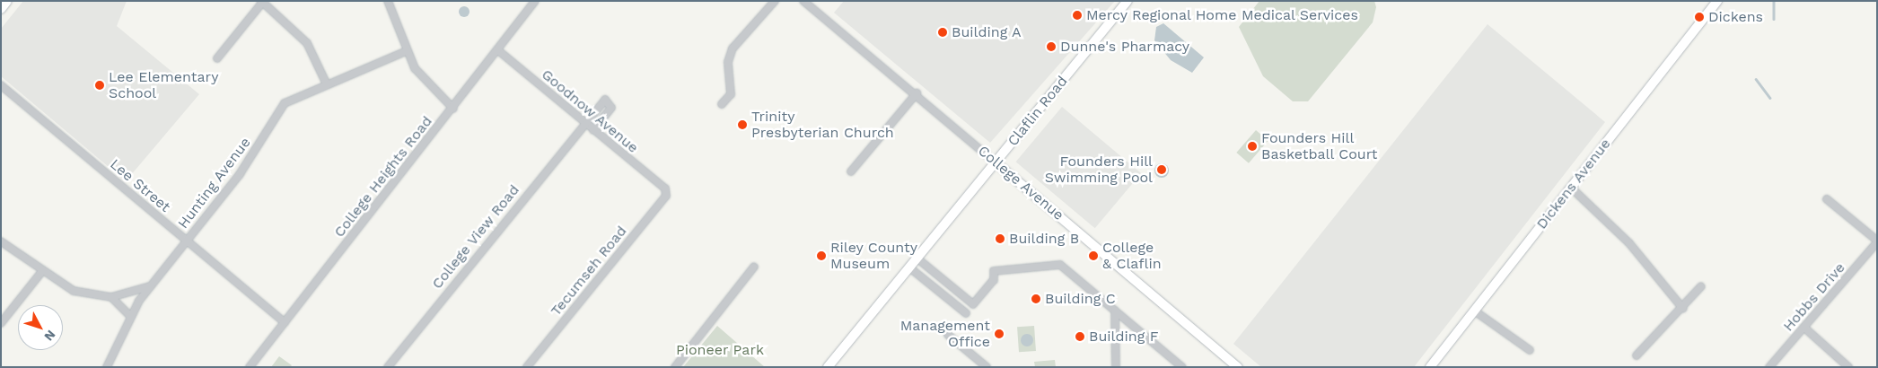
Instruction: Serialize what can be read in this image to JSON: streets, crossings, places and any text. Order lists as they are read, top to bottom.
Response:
{
  "streets": {
    "street": [
      "Goodnow Avenue",
      "Claflin Road",
      "College Heights Road",
      "Hunting Avenue",
      "College Avenue",
      "Dickens Avenue",
      "Lee Street",
      "College View Road",
      "Tecumseh Road",
      "Hobbs Drive"
    ]
  },
  "crossings": [
    ["Goodnow Avenue", "College Heights Road"],
    ["Goodnow Avenue", "College View Road"],
    ["Goodnow Avenue", "Tecumseh Road"],
    ["Claflin Road", "College Avenue"],
    ["College Heights Road", "Lee Street"],
    ["Hunting Avenue", "Lee Street"]
  ],
  "parks": ["Pioneer Park"],
  "places": [
    "Mercy Regional Home Medical Services",
    "Dickens",
    "Building A",
    "Dunne's Pharmacy",
    "Lee Elementary School",
    "Trinity Presbyterian Church",
    "Founders Hill Basketball Court",
    "Founders Hill Swimming Pool",
    "Building B",
    "Riley County Museum",
    "College & Claflin",
    "Building C",
    "Management Office",
    "Building F"
  ],
  "north": "bottom right"
}
